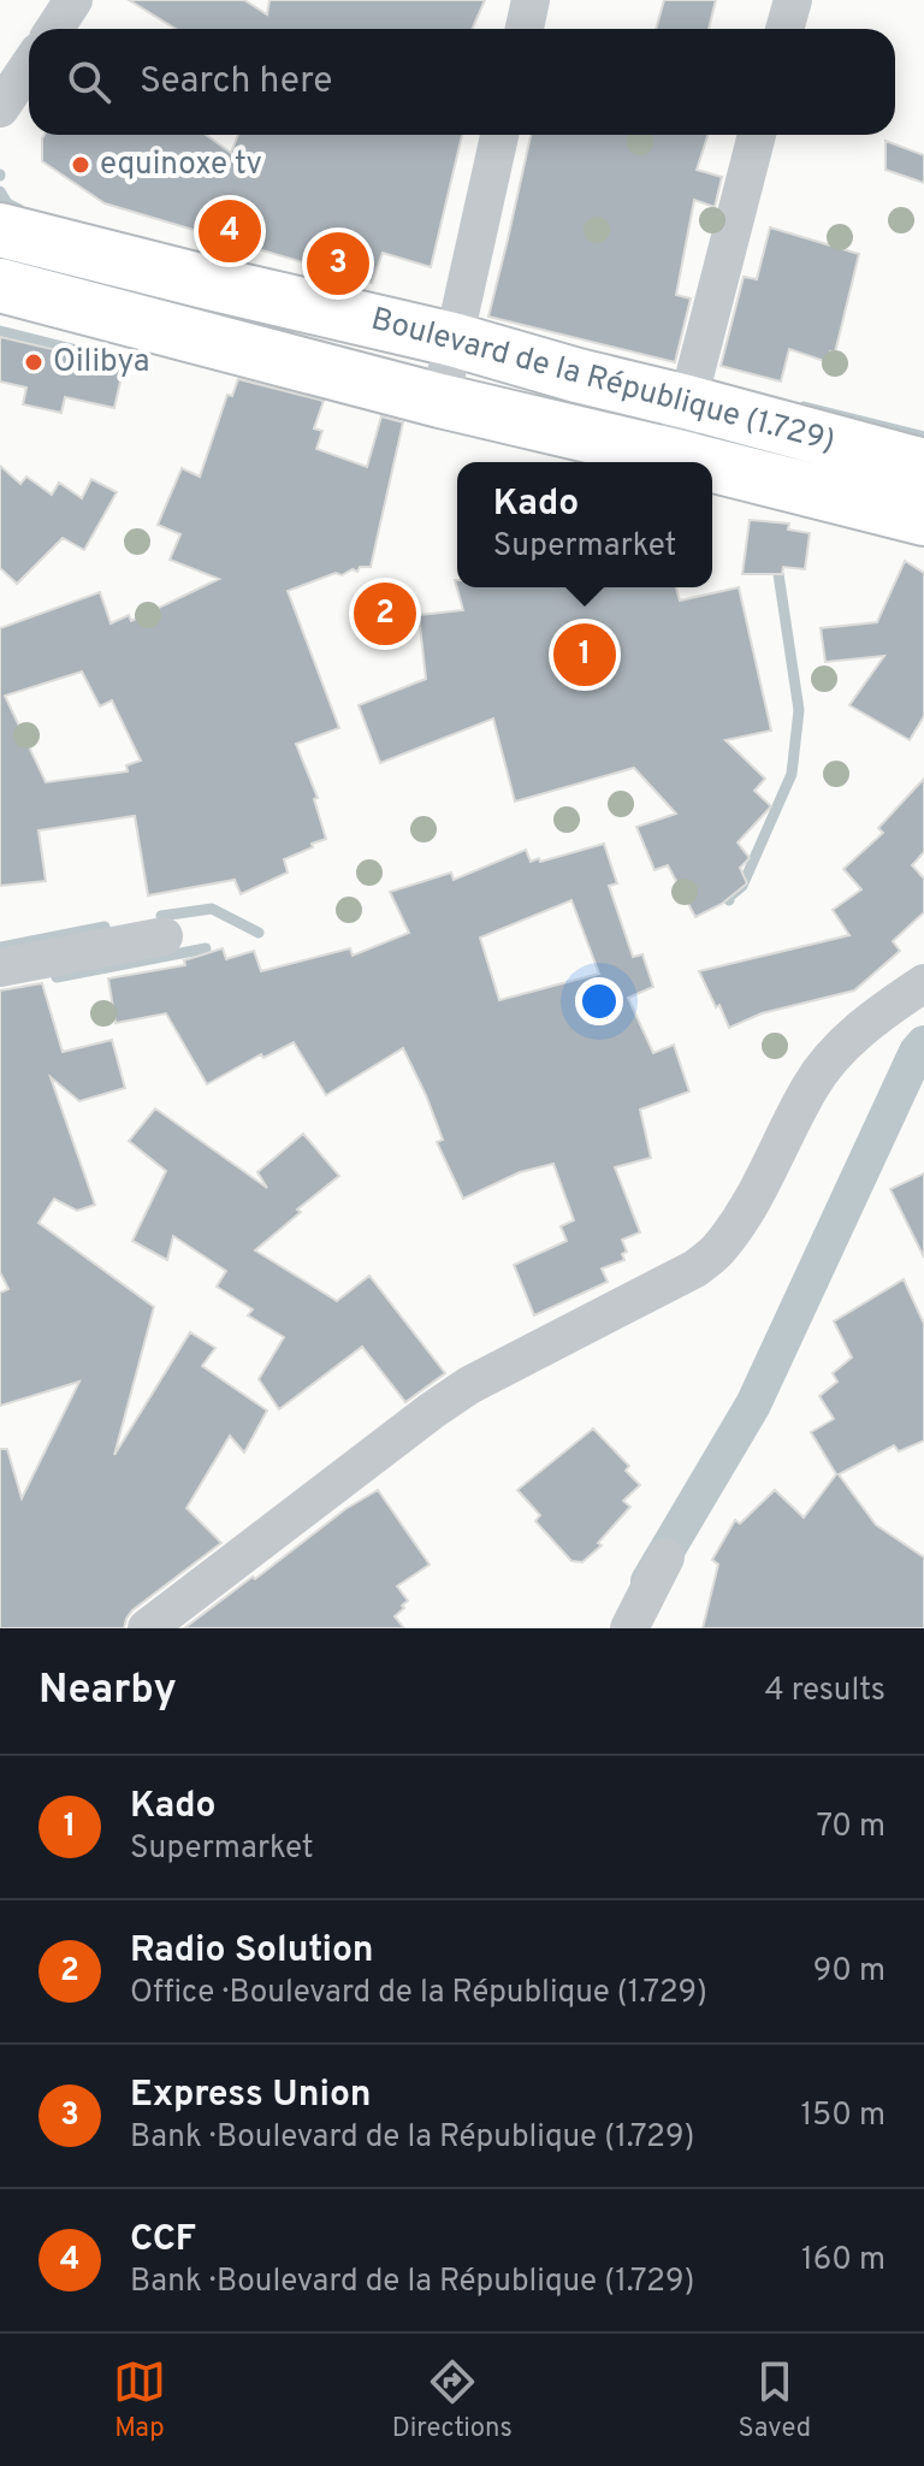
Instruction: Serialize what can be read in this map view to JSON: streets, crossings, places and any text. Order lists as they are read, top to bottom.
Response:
{
  "streets": {
    "main road": ["Boulevard de la République (1.729)"]
  },
  "places": ["equinoxe tv", "Oilibya"],
  "page": {
    "search": "Search here",
    "pins": [
      "4",
      "3",
      "2",
      "1"
    ],
    "popup": ["Kado", "Supermarket"],
    "heading": ["Nearby", "4 results"],
    "list": [
      {
        "mark": "1",
        "name": "Kado",
        "note": "Supermarket",
        "value": "70 m"
      },
      {
        "mark": "2",
        "name": "Radio Solution",
        "note": "Office · Boulevard de la République (1.729)",
        "value": "90 m"
      },
      {
        "mark": "3",
        "name": "Express Union",
        "note": "Bank · Boulevard de la République (1.729)",
        "value": "150 m"
      },
      {
        "mark": "4",
        "name": "CCF",
        "note": "Bank · Boulevard de la République (1.729)",
        "value": "160 m"
      }
    ],
    "nav": ["Map", "Directions", "Saved"]
  }
}
